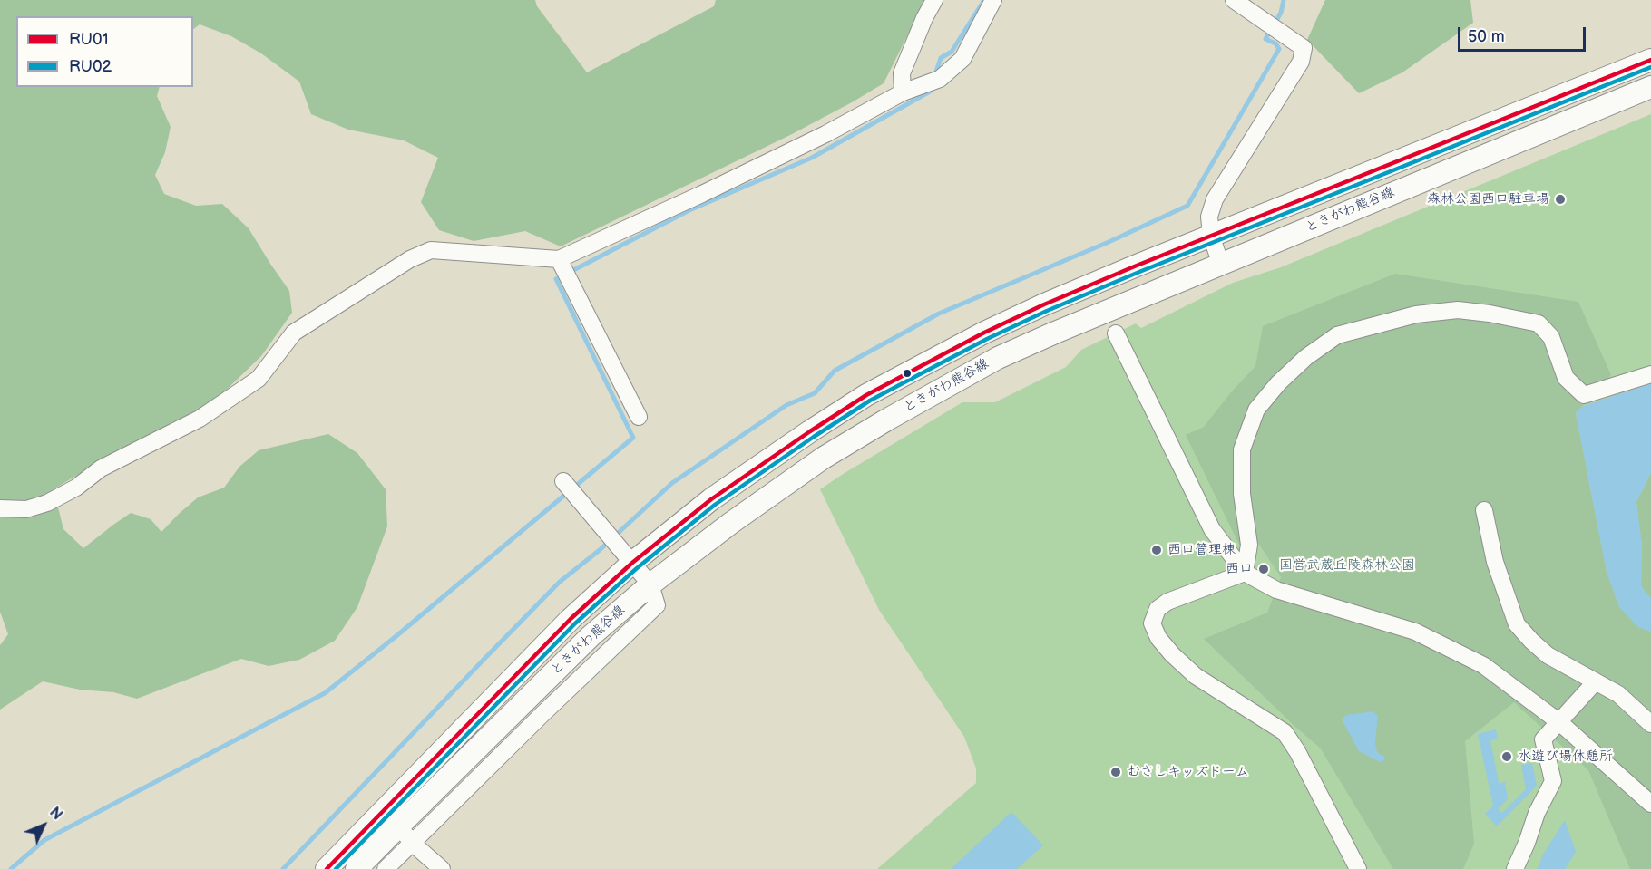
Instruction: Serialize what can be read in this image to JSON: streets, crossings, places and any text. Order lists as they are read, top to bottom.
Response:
{
  "streets": {
    "main road": ["ときがわ熊谷線"]
  },
  "parks": ["国営武蔵丘陵森林公園"],
  "places": [
    "森林公園西口駐車場",
    "西口管理棟",
    "西口",
    "水遊び場休憩所",
    "むさしキッズドーム"
  ],
  "lines": ["transit line RU01", "transit line RU02"],
  "legend": ["RU01", "RU02"],
  "scale_bar": "50 m",
  "north": "top right"
}
